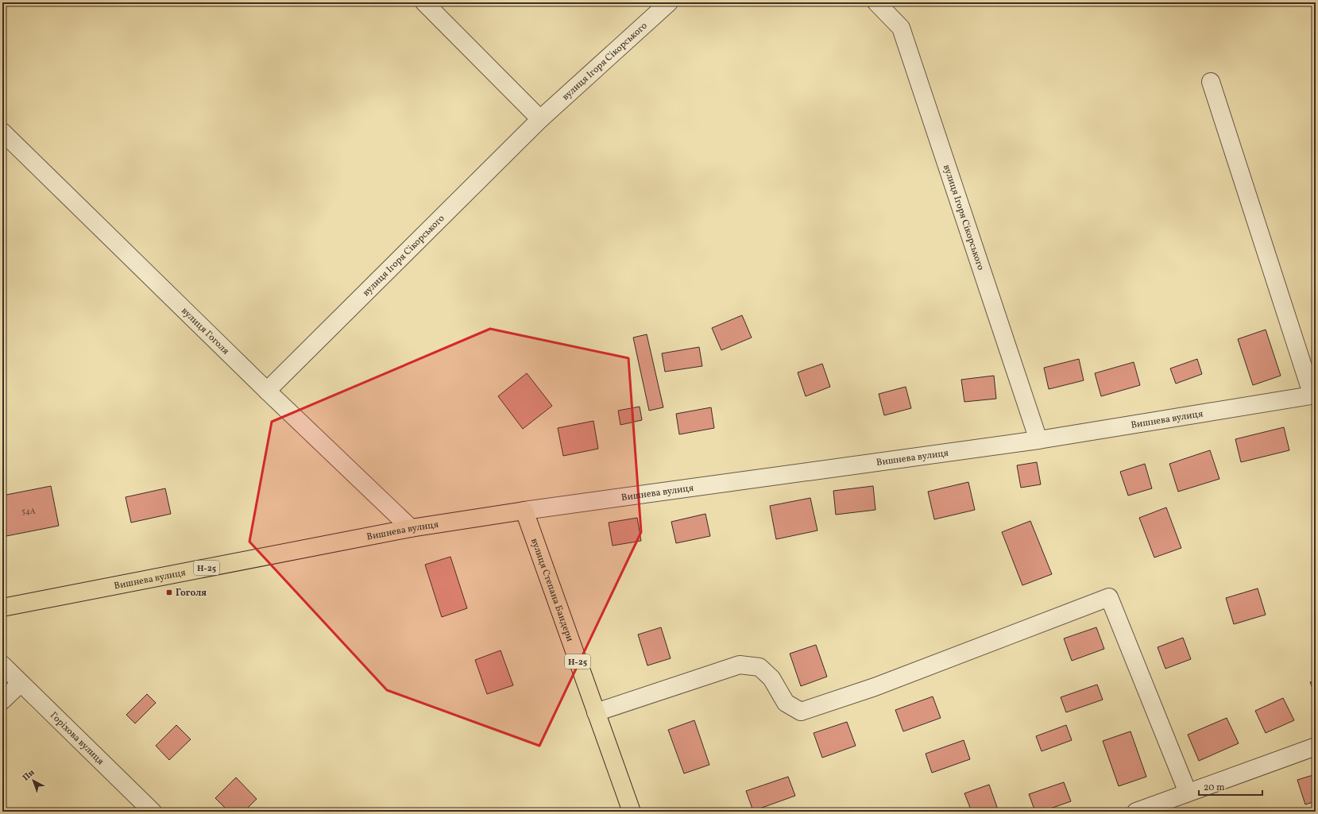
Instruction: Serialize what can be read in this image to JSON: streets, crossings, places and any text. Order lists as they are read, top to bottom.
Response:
{
  "streets": {
    "main road": ["Вишнева вулиця", "Н-25", "вулиця Степана Бандери"],
    "street": ["вулиця Ігоря Сікорського", "вулиця Гоголя", "Горіхова вулиця"]
  },
  "crossings": [
    ["вулиця Ігоря Сікорського", "вулиця Гоголя"],
    ["вулиця Ігоря Сікорського", "Вишнева вулиця"],
    ["вулиця Гоголя", "Вишнева вулиця"],
    ["Вишнева вулиця", "вулиця Степана Бандери"]
  ],
  "places": {
    "transit": ["Гоголя"]
  },
  "house_numbers": ["54А"],
  "scale_bar": "20 m",
  "north": "top left"
}
